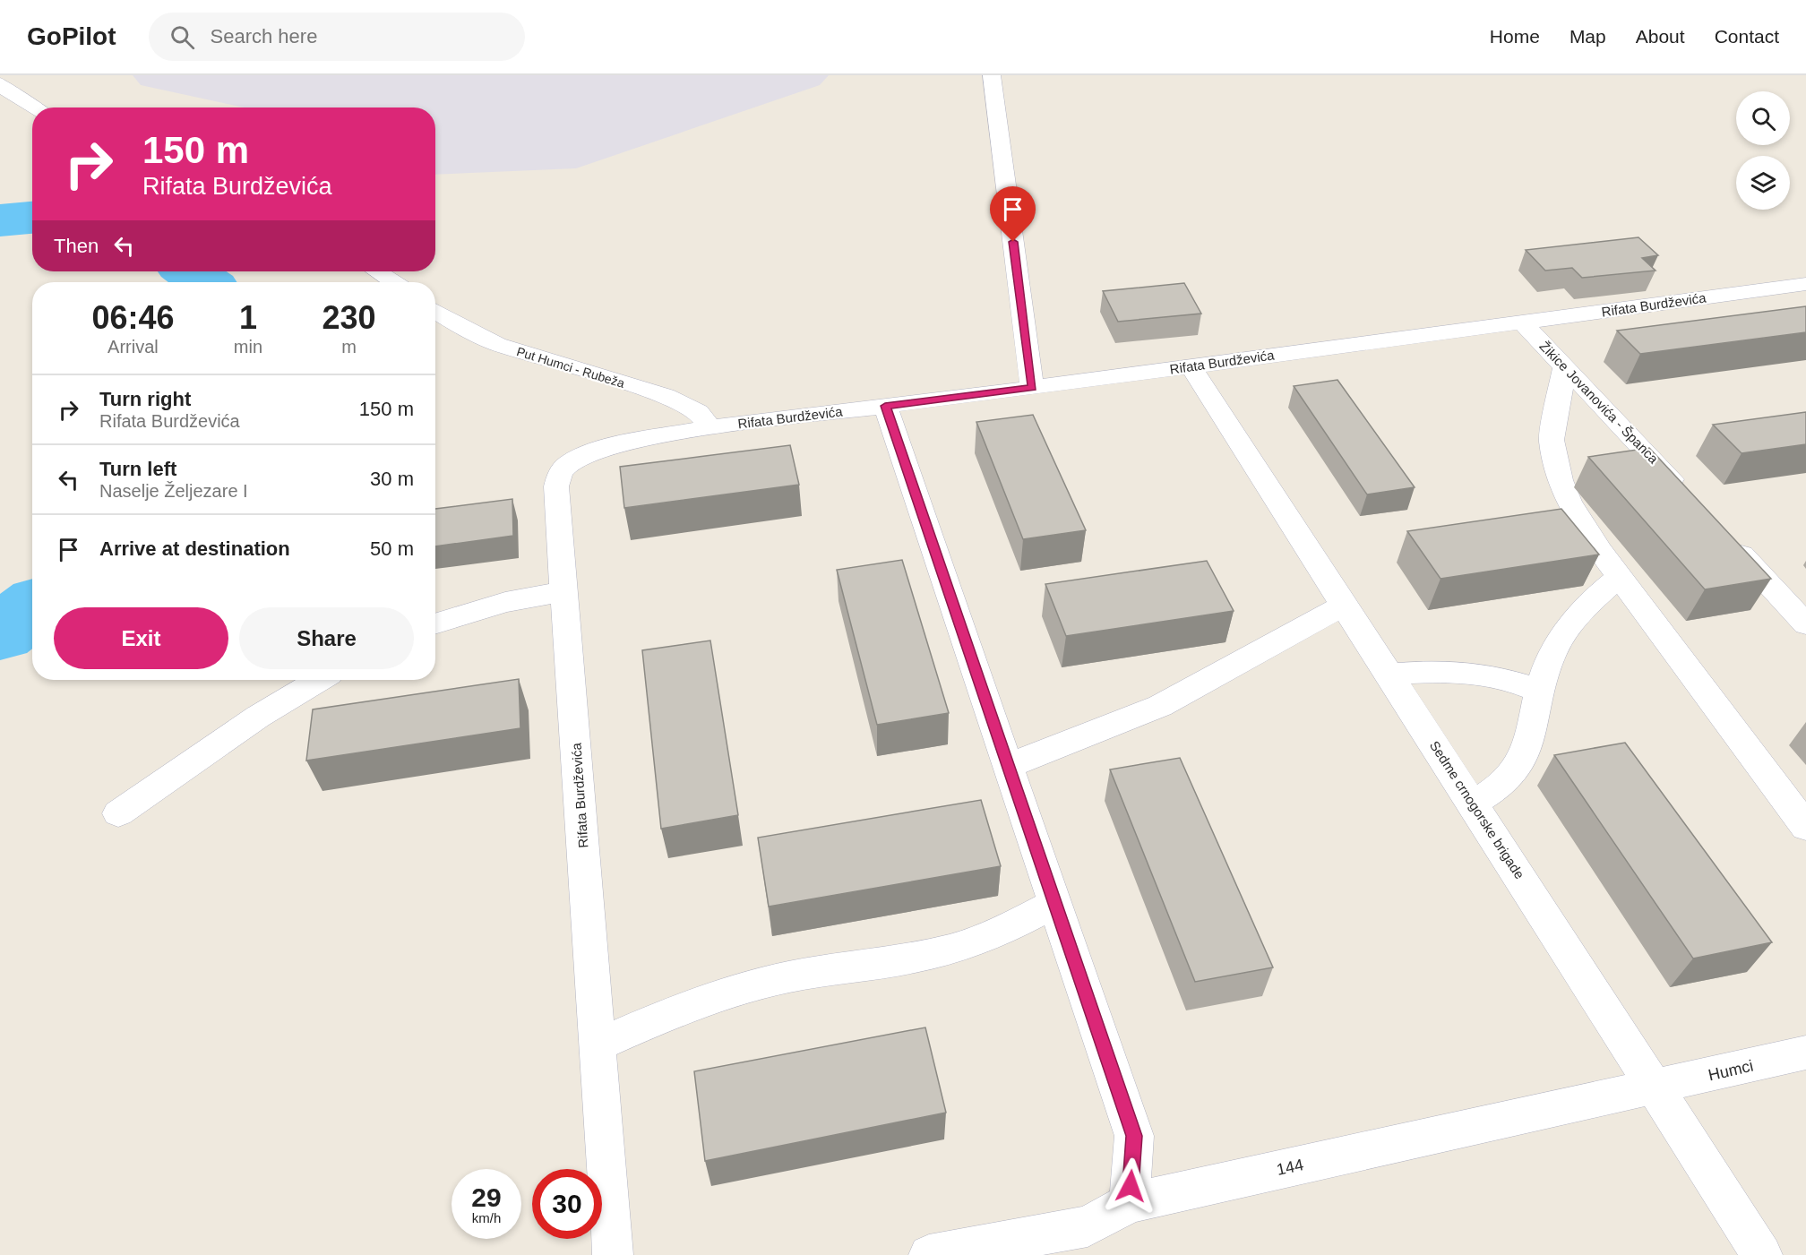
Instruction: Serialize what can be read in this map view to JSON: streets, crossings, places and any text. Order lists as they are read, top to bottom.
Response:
{
  "streets": {
    "street": [
      "Rifata Burdževića",
      "Put Humci - Rubeža",
      "Žikice Jovanovića - Španca",
      "Sedme crnogorske brigade",
      "Humci",
      "144"
    ]
  },
  "crossings": [
    ["Rifata Burdževića", "Put Humci - Rubeža"],
    ["Rifata Burdževića", "Žikice Jovanovića - Španca"],
    ["Rifata Burdževića", "Sedme crnogorske brigade"],
    ["Sedme crnogorske brigade", "Humci"],
    ["Sedme crnogorske brigade", "144"],
    ["Humci", "144"]
  ],
  "page": {
    "header": "GoPilot",
    "search": "Search here",
    "nav": [
      "Home",
      "Map",
      "About",
      "Contact"
    ],
    "turn": ["150 m", "Rifata Burdževića"],
    "then": "Then",
    "eta": [
      "06:46",
      "Arrival",
      "1",
      "min",
      "230",
      "m"
    ],
    "list": [
      {
        "name": "Turn right",
        "note": "Rifata Burdževića",
        "value": "150 m"
      },
      {
        "name": "Turn left",
        "note": "Naselje Željezare I",
        "value": "30 m"
      },
      {
        "name": "Arrive at destination",
        "value": "50 m"
      }
    ],
    "buttons": ["Exit", "Share"],
    "speed": "29 km/h",
    "limit": "30"
  }
}
